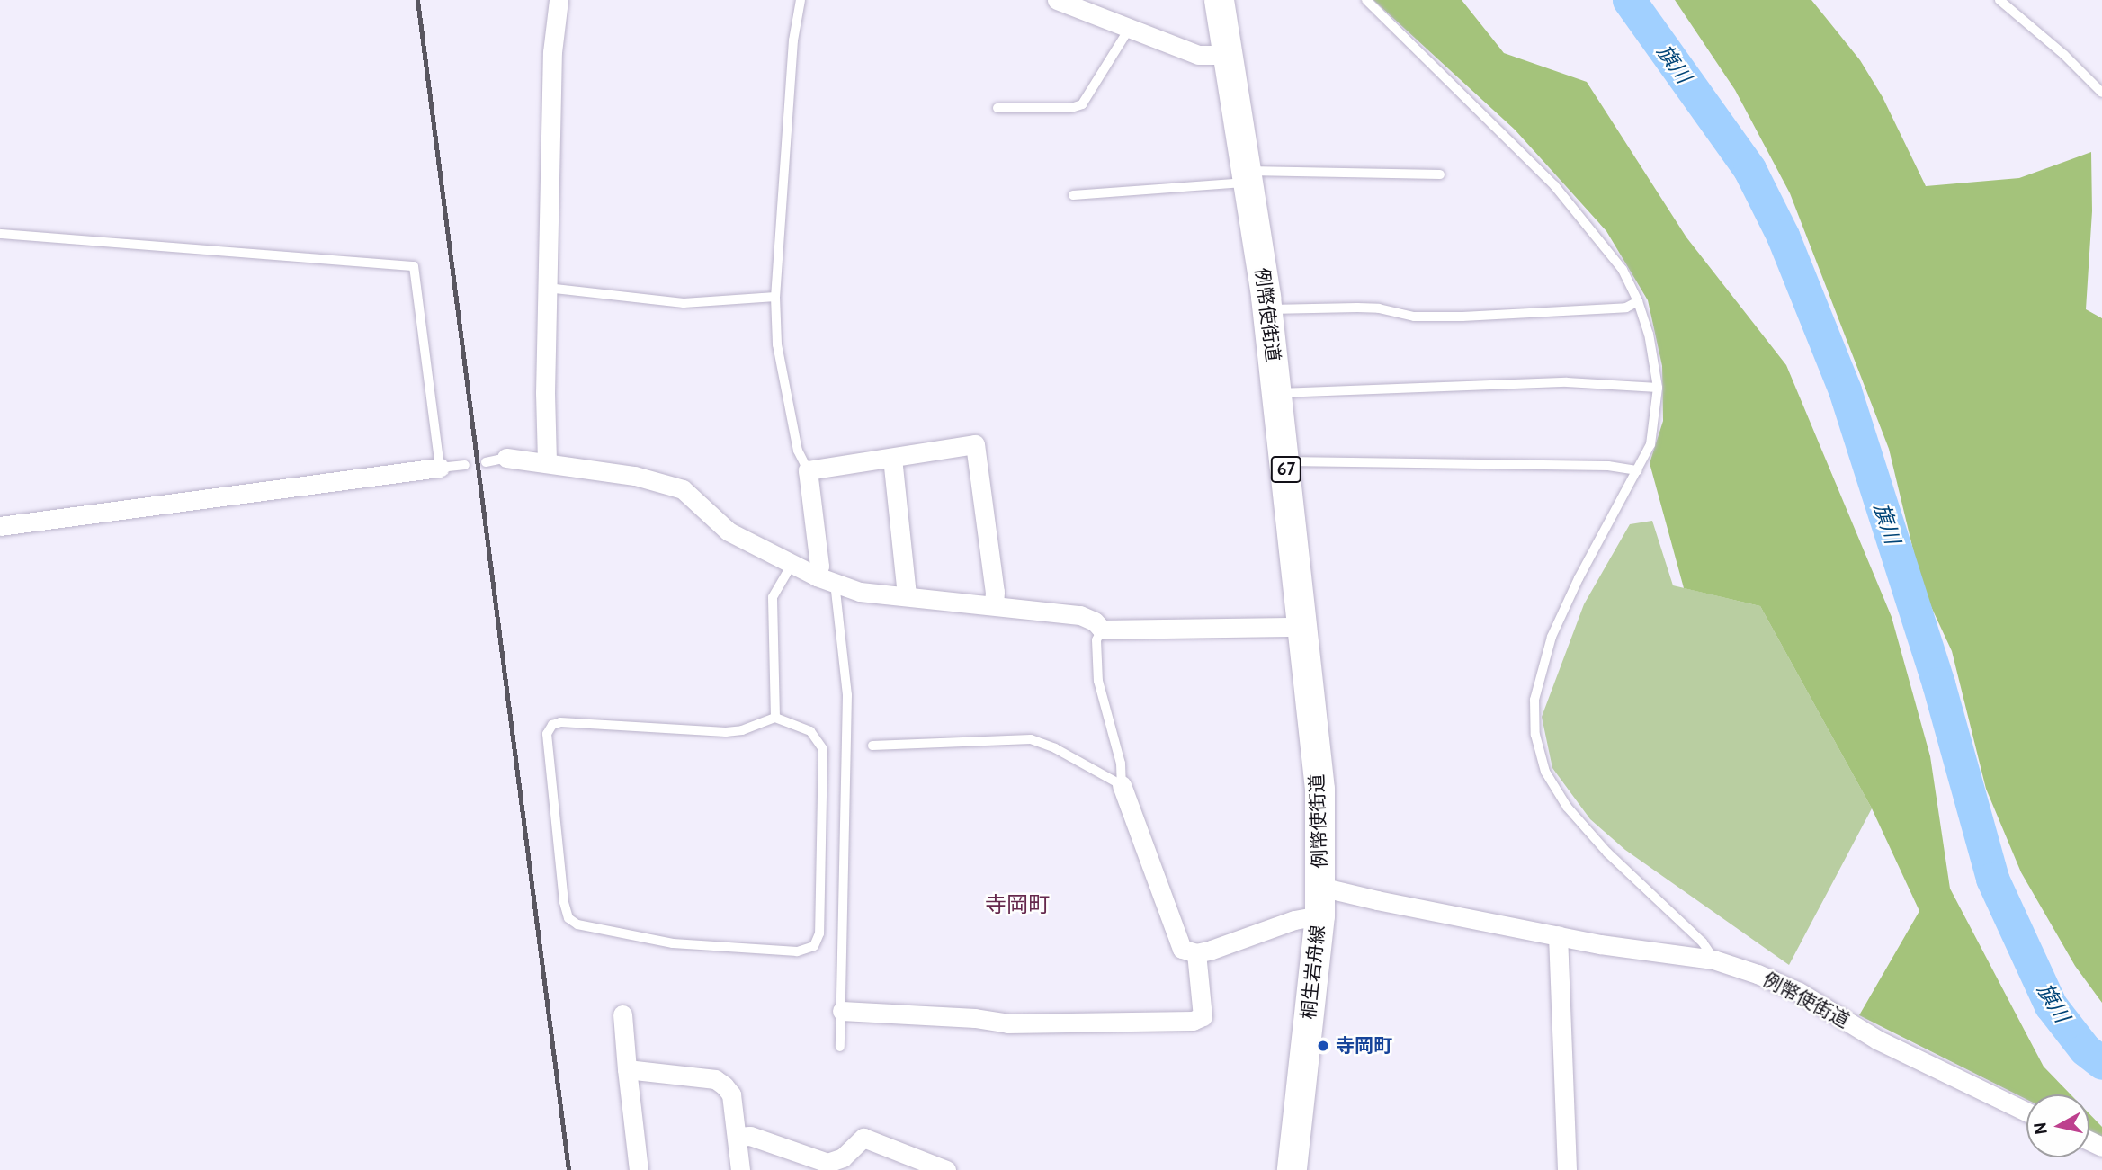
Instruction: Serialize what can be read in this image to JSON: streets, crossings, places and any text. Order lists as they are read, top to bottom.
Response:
{
  "streets": {
    "main road": ["例幣使街道", "67", "桐生岩舟線"]
  },
  "crossings": [
    ["例幣使街道", "桐生岩舟線"]
  ],
  "districts": ["寺岡町"],
  "water": ["旗川"],
  "places": ["寺岡町"],
  "north": "left"
}
